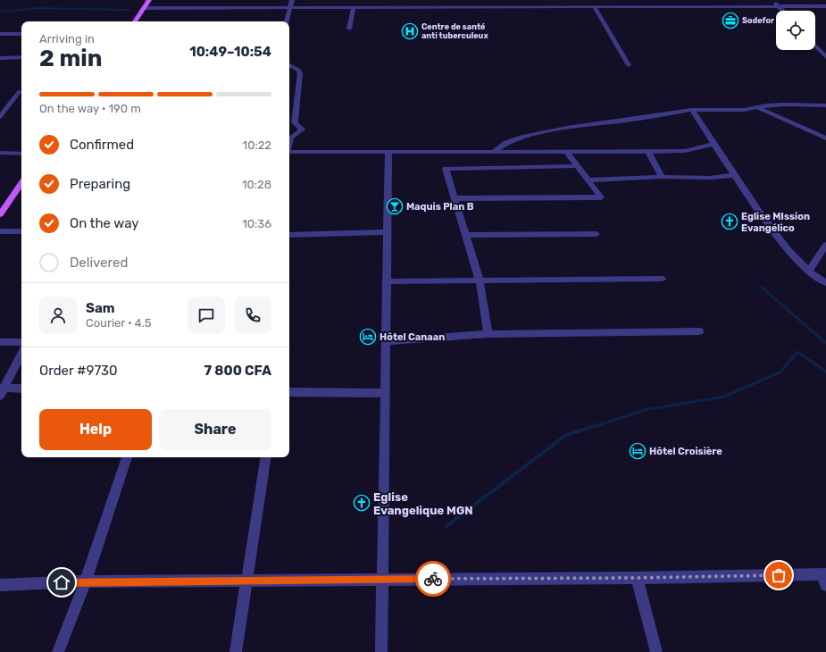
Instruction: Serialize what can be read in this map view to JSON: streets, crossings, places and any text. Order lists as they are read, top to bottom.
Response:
{
  "places": {
    "office": ["Sodefor"],
    "hospital": ["Centre de santé anti tuberculeux"],
    "bar": ["Maquis Plan B"],
    "church": ["Eglise MIssion Evangélico", "Eglise Evangelique MGN"],
    "hotel": ["Hôtel Canaan", "Hôtel Croisière"]
  },
  "page": {
    "heading": ["2 min", "Arriving in", "10:49–10:54"],
    "panel": [
      "Sam",
      "Courier · 4.5",
      "Order #9730",
      "7 800 CFA"
    ],
    "bar": "On the way · 190 m",
    "list": [
      ["Confirmed", "10:22"],
      ["Preparing", "10:28"],
      ["On the way", "10:36"],
      "Delivered"
    ],
    "buttons": ["Help", "Share"]
  }
}
